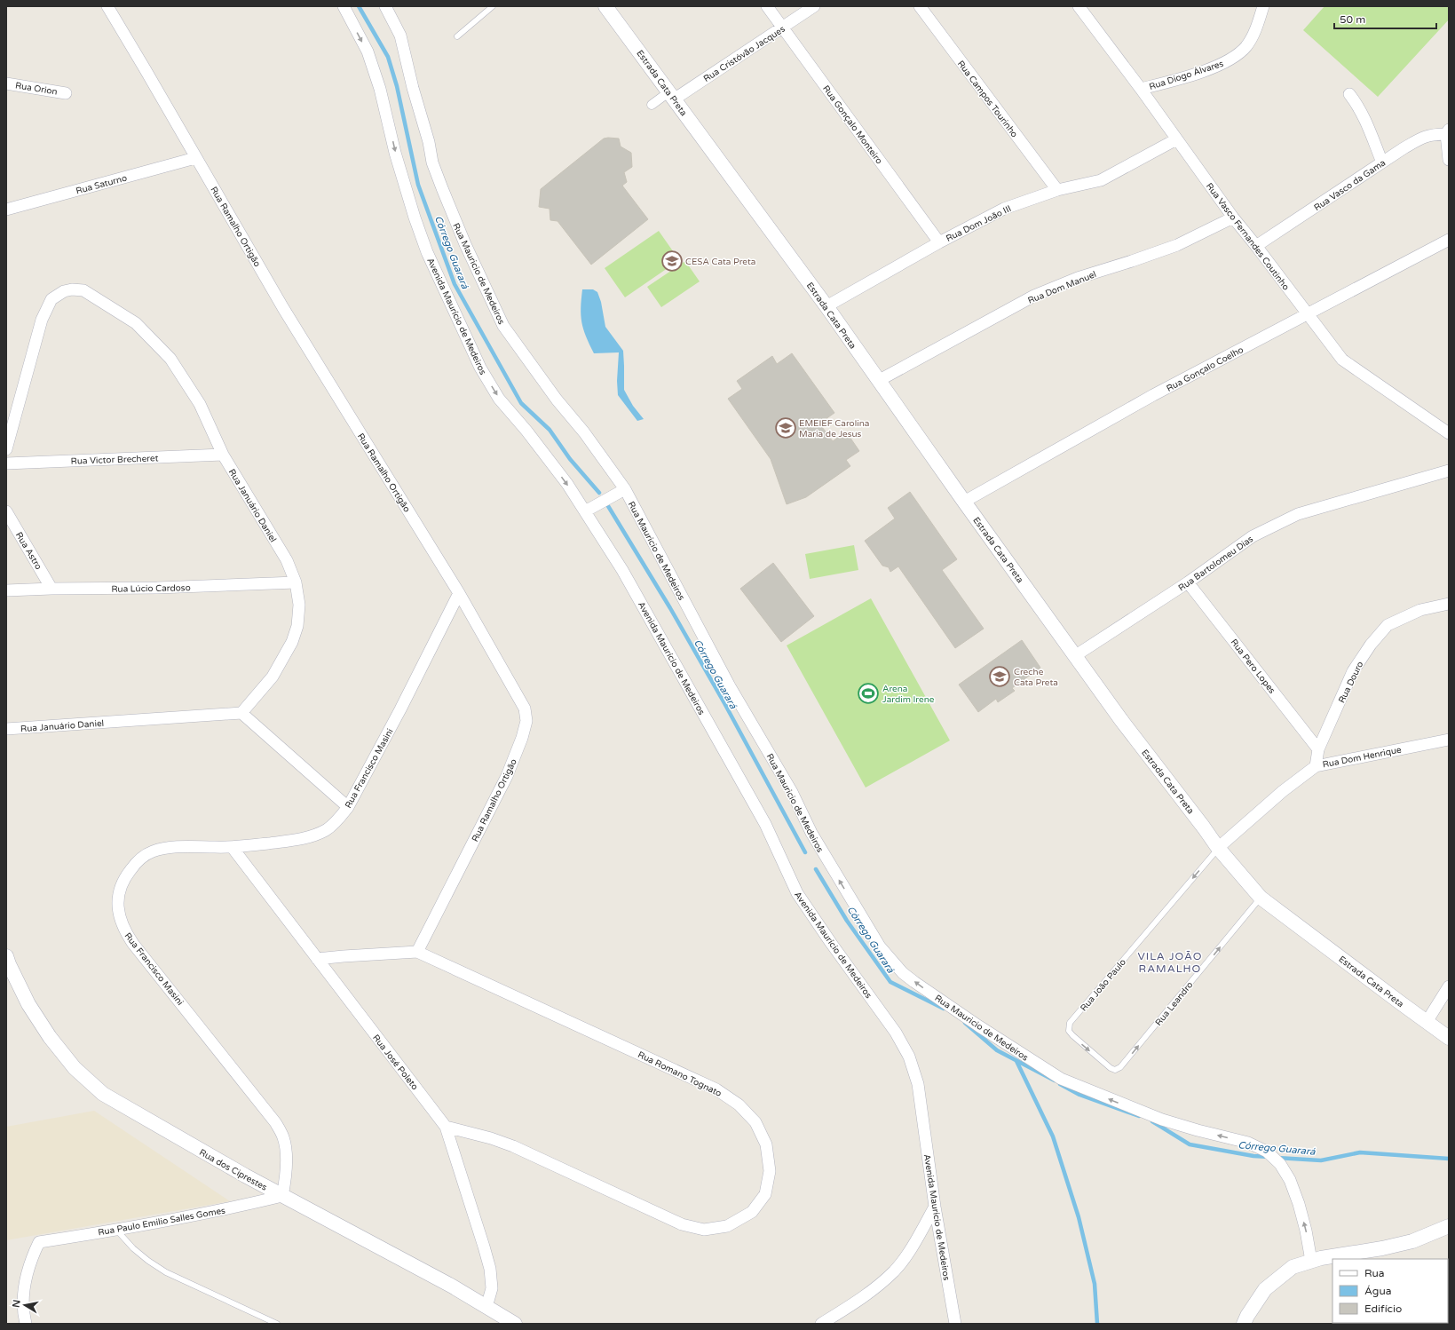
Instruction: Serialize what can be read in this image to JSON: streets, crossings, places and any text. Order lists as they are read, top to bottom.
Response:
{
  "streets": {
    "street": [
      "Rua Cristóvão Jacques",
      "Rua Diogo Álvares",
      "Estrada Cata Preta",
      "Rua Orion",
      "Rua Campos Tourinho",
      "Rua Gonçalo Monteiro",
      "Rua Saturno",
      "Rua Vasco da Gama",
      "Rua Dom João III",
      "Rua Ramalho Ortigão",
      "Rua Vasco Fernandes Coutinho",
      "Rua Mauricio de Medeiros",
      "Rua Dom Manuel",
      "Avenida Maurício de Medeiros",
      "Rua Gonçalo Coelho",
      "Rua Victor Brecheret",
      "Rua Januário Daniel",
      "Rua Astro",
      "Rua Bartolomeu Dias",
      "Rua Lúcio Cardoso",
      "Rua Pero Lopes",
      "Rua Douro",
      "Rua Dom Henrique",
      "Rua Francisco Masini",
      "Rua José Poleto",
      "Rua Romano Tognato",
      "Rua dos Ciprestes",
      "Rua Paulo Emilio Salles Gomes"
    ],
    "lane": ["Rua João Paulo", "Rua Leandro"]
  },
  "crossings": [
    ["Rua Cristóvão Jacques", "Estrada Cata Preta"],
    ["Rua Cristóvão Jacques", "Rua Gonçalo Monteiro"],
    ["Rua Diogo Álvares", "Rua Vasco Fernandes Coutinho"],
    ["Estrada Cata Preta", "Rua Dom João III"],
    ["Estrada Cata Preta", "Rua Dom Manuel"],
    ["Estrada Cata Preta", "Rua Gonçalo Coelho"],
    ["Estrada Cata Preta", "Rua Bartolomeu Dias"],
    ["Estrada Cata Preta", "Rua Dom Henrique"],
    ["Estrada Cata Preta", "Rua João Paulo"],
    ["Estrada Cata Preta", "Rua Leandro"],
    ["Rua Campos Tourinho", "Rua Dom João III"],
    ["Rua Gonçalo Monteiro", "Rua Dom João III"],
    ["Rua Saturno", "Rua Ramalho Ortigão"],
    ["Rua Vasco da Gama", "Rua Vasco Fernandes Coutinho"],
    ["Rua Dom João III", "Rua Vasco Fernandes Coutinho"],
    ["Rua Ramalho Ortigão", "Rua Francisco Masini"],
    ["Rua Ramalho Ortigão", "Rua Romano Tognato"],
    ["Rua Vasco Fernandes Coutinho", "Rua Dom Manuel"],
    ["Rua Vasco Fernandes Coutinho", "Rua Gonçalo Coelho"],
    ["Rua Victor Brecheret", "Rua Januário Daniel"],
    ["Rua Januário Daniel", "Rua Lúcio Cardoso"],
    ["Rua Astro", "Rua Lúcio Cardoso"],
    ["Rua Bartolomeu Dias", "Rua Pero Lopes"],
    ["Rua Pero Lopes", "Rua Douro"],
    ["Rua Douro", "Rua Dom Henrique"],
    ["Rua Dom Henrique", "Rua João Paulo"],
    ["Rua Francisco Masini", "Rua José Poleto"],
    ["Rua Francisco Masini", "Rua dos Ciprestes"],
    ["Rua Francisco Masini", "Rua Paulo Emilio Salles Gomes"],
    ["Rua João Paulo", "Rua Leandro"],
    ["Rua José Poleto", "Rua Romano Tognato"],
    ["Rua José Poleto", "Rua dos Ciprestes"],
    ["Rua dos Ciprestes", "Rua Paulo Emilio Salles Gomes"]
  ],
  "one_way": [
    "Rua Mauricio de Medeiros",
    "Avenida Maurício de Medeiros",
    "Rua João Paulo",
    "Rua Leandro"
  ],
  "districts": ["VILA JOÃO RAMALHO"],
  "water": ["Córrego Guarará"],
  "places": {
    "school or university": ["CESA Cata Preta", "EMEIEF Carolina Maria de Jesus", "Creche Cata Preta"],
    "sports": ["Arena Jardim Irene"]
  },
  "legend": ["Rua", "Água", "Edifício"],
  "scale_bar": "50 m",
  "north": "left"
}
